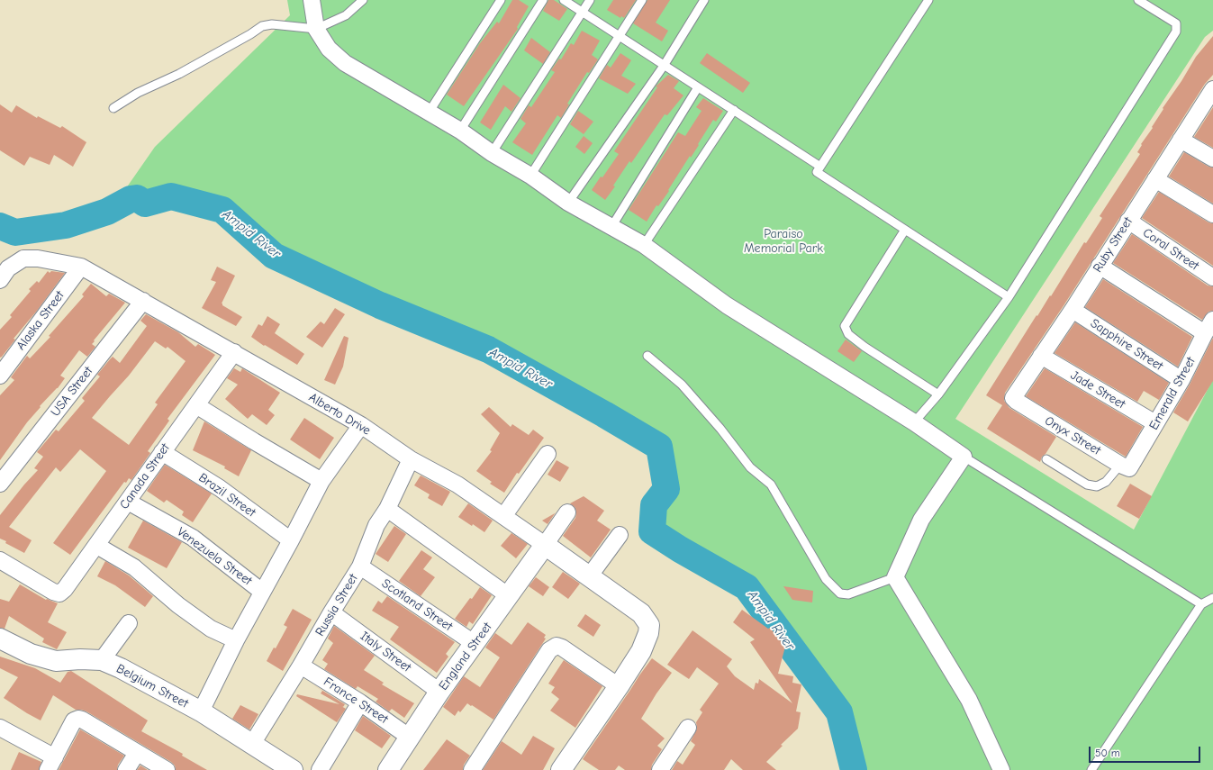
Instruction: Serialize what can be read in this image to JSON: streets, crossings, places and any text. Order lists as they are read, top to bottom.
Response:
{
  "streets": {
    "street": [
      "Ruby Street",
      "Coral Street",
      "Alaska Street",
      "Sapphire Street",
      "Jade Street",
      "USA Street",
      "Emerald Street",
      "Alberto Drive",
      "Onyx Street",
      "Canada Street",
      "Brazil Street",
      "Venezuela Street",
      "Russia Street",
      "Scotland Street",
      "Italy Street",
      "England Street",
      "Belgium Street",
      "France Street"
    ]
  },
  "crossings": [
    ["Ruby Street", "Coral Street"],
    ["Ruby Street", "Sapphire Street"],
    ["Ruby Street", "Jade Street"],
    ["Ruby Street", "Onyx Street"],
    ["Alaska Street", "Alberto Drive"],
    ["Sapphire Street", "Emerald Street"],
    ["Jade Street", "Emerald Street"],
    ["USA Street", "Alberto Drive"],
    ["Emerald Street", "Onyx Street"],
    ["Alberto Drive", "Canada Street"],
    ["Alberto Drive", "Russia Street"],
    ["Alberto Drive", "England Street"],
    ["Canada Street", "Brazil Street"],
    ["Canada Street", "Venezuela Street"],
    ["Russia Street", "Scotland Street"],
    ["Russia Street", "Italy Street"],
    ["Russia Street", "Belgium Street"],
    ["Russia Street", "France Street"],
    ["Scotland Street", "England Street"],
    ["Italy Street", "England Street"],
    ["England Street", "France Street"]
  ],
  "water": ["Ampid River"],
  "parks": ["Paraiso Memorial Park"],
  "scale_bar": "50 m"
}
